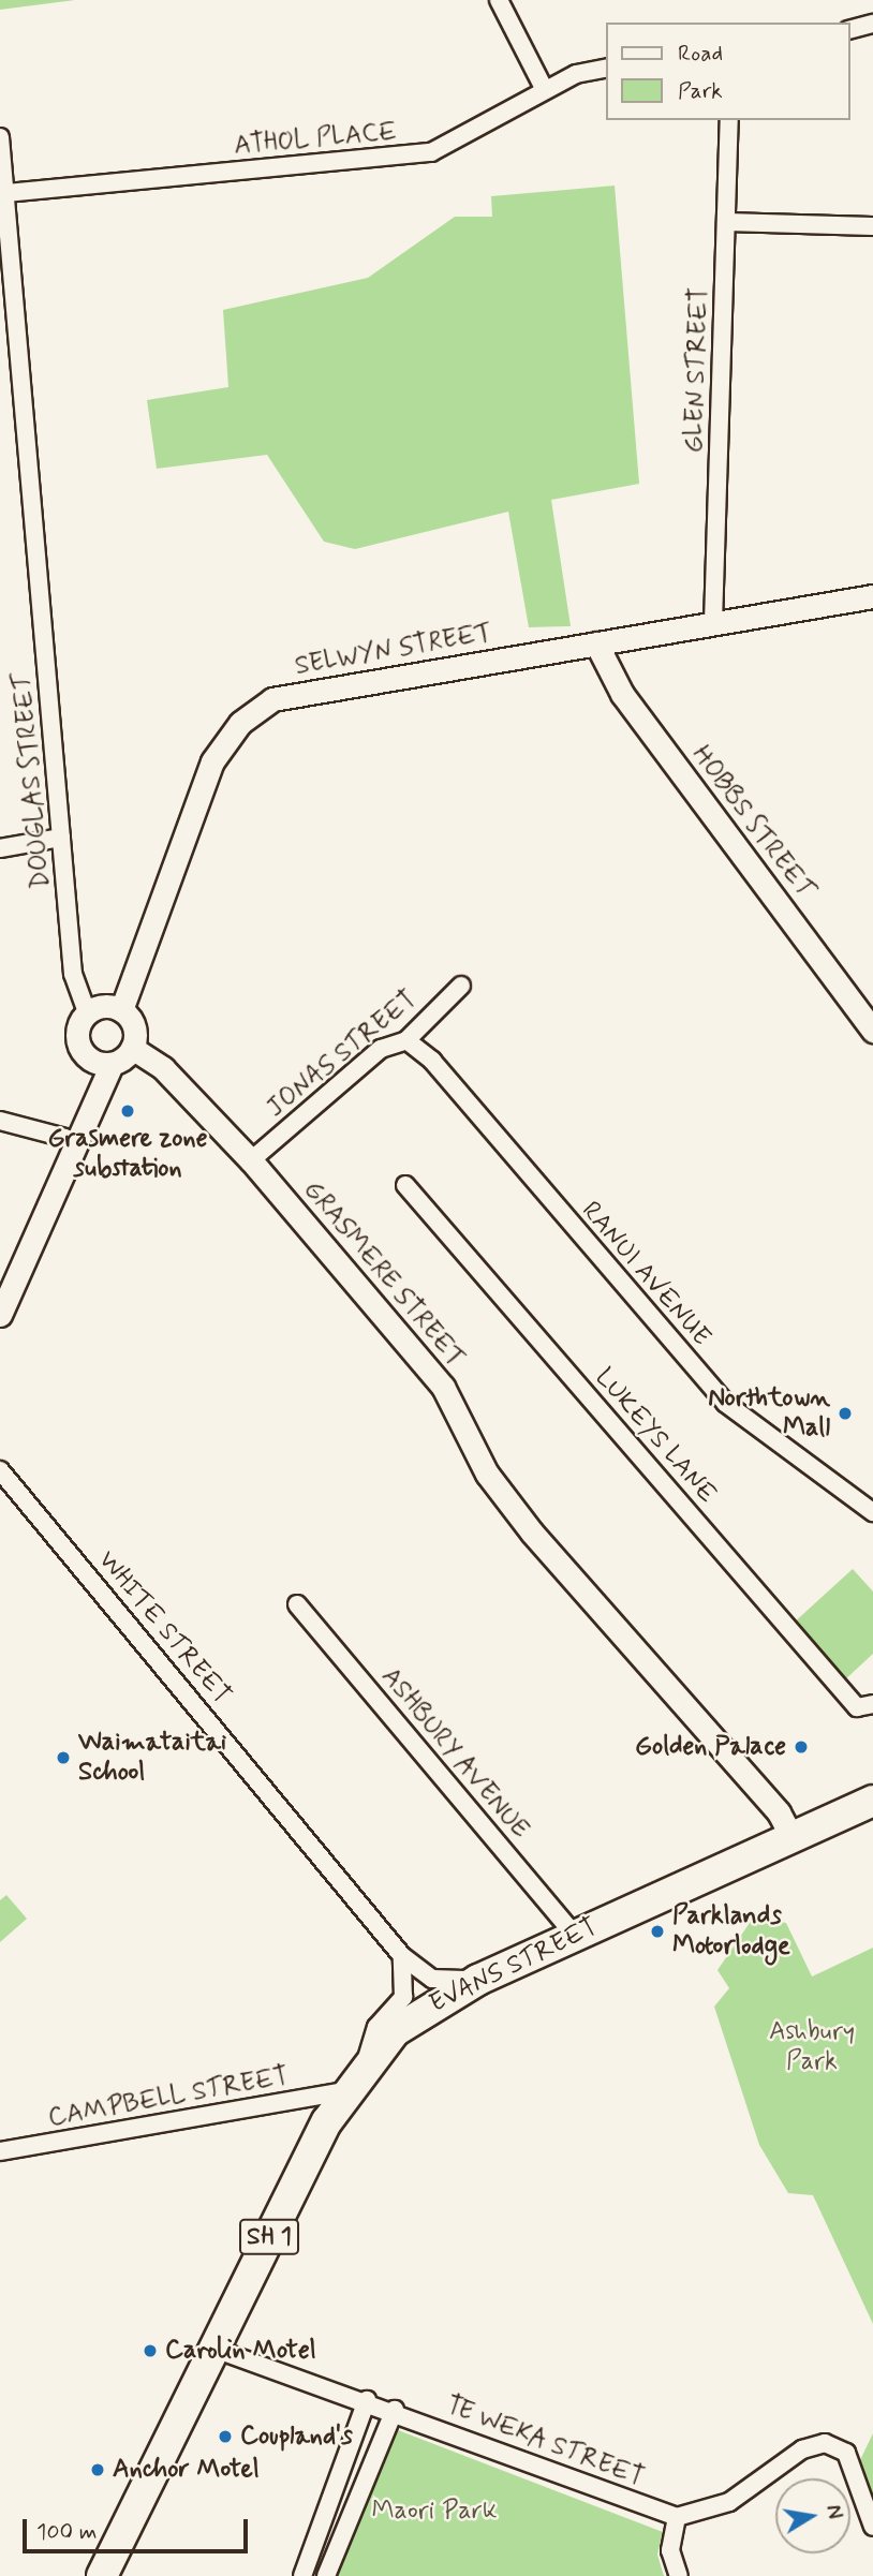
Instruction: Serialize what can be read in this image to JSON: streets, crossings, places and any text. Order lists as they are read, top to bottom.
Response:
{
  "streets": {
    "highway": ["EVANS STREET", "SH 1"],
    "street": [
      "ATHOL PLACE",
      "GLEN STREET",
      "SELWYN STREET",
      "DOUGLAS STREET",
      "HOBBS STREET",
      "JONAS STREET",
      "GRASMERE STREET",
      "RANUI AVENUE",
      "LUKEYS LANE",
      "WHITE STREET",
      "ASHBURY AVENUE",
      "CAMPBELL STREET",
      "TE WEKA STREET"
    ]
  },
  "crossings": [
    ["ATHOL PLACE", "DOUGLAS STREET"],
    ["GLEN STREET", "SELWYN STREET"],
    ["SELWYN STREET", "DOUGLAS STREET"],
    ["SELWYN STREET", "HOBBS STREET"],
    ["SELWYN STREET", "GRASMERE STREET"],
    ["DOUGLAS STREET", "GRASMERE STREET"],
    ["JONAS STREET", "GRASMERE STREET"],
    ["JONAS STREET", "RANUI AVENUE"],
    ["GRASMERE STREET", "EVANS STREET"],
    ["WHITE STREET", "EVANS STREET"],
    ["ASHBURY AVENUE", "EVANS STREET"],
    ["EVANS STREET", "CAMPBELL STREET"],
    ["EVANS STREET", "TE WEKA STREET"]
  ],
  "parks": ["Ashbury Park", "Maori Park"],
  "places": [
    "Grasmere zone substation",
    "Northtown Mall",
    "Golden Palace",
    "Waimataitai School",
    "Parklands Motorlodge",
    "Carolin Motel",
    "Coupland's",
    "Anchor Motel"
  ],
  "legend": ["Road", "Park"],
  "scale_bar": "100 m",
  "north": "right"
}
